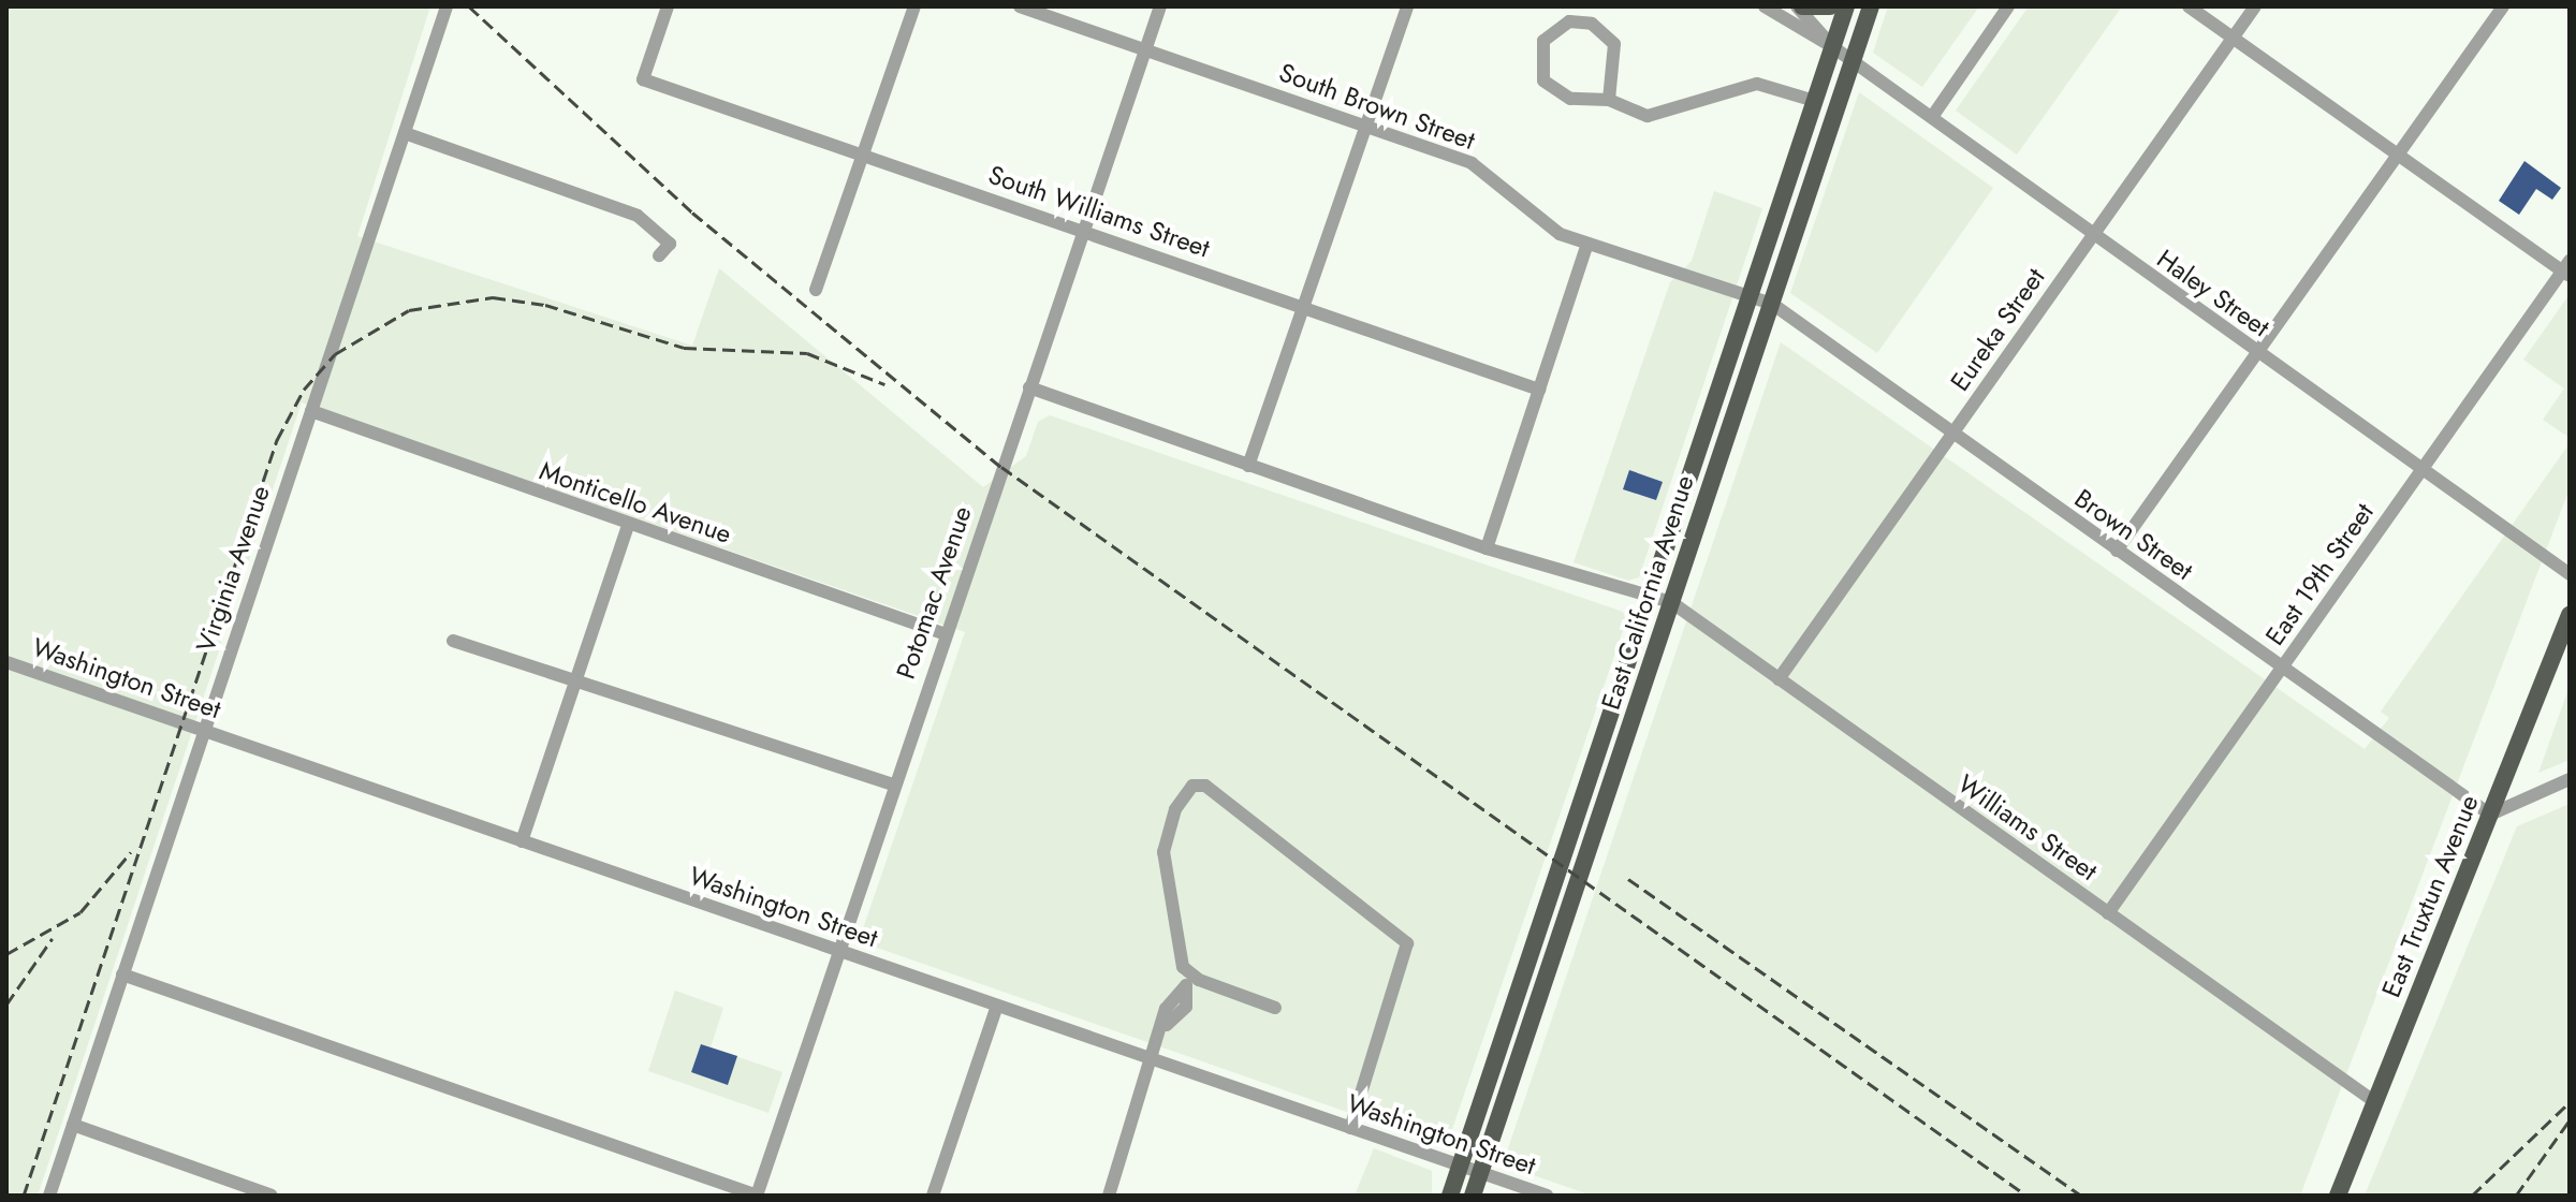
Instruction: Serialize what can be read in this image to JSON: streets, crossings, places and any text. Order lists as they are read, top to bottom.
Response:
{
  "streets": {
    "main road": ["East California Avenue", "East Truxtun Avenue"],
    "street": [
      "South Brown Street",
      "South Williams Street",
      "Haley Street",
      "Eureka Street",
      "Monticello Avenue",
      "Brown Street",
      "Virginia Avenue",
      "East 19th Street",
      "Potomac Avenue",
      "Washington Street",
      "Williams Street"
    ]
  },
  "crossings": [
    ["South Brown Street", "Brown Street"],
    ["South Brown Street", "Potomac Avenue"],
    ["South Brown Street", "East California Avenue"],
    ["South Williams Street", "Potomac Avenue"],
    ["Haley Street", "Eureka Street"],
    ["Haley Street", "East 19th Street"],
    ["Haley Street", "East California Avenue"],
    ["Eureka Street", "Brown Street"],
    ["Eureka Street", "Williams Street"],
    ["Monticello Avenue", "Virginia Avenue"],
    ["Monticello Avenue", "Potomac Avenue"],
    ["Brown Street", "East 19th Street"],
    ["Brown Street", "East California Avenue"],
    ["Brown Street", "East Truxtun Avenue"],
    ["Virginia Avenue", "Washington Street"],
    ["East 19th Street", "Williams Street"],
    ["Potomac Avenue", "Washington Street"],
    ["Potomac Avenue", "Williams Street"],
    ["East California Avenue", "Washington Street"],
    ["East California Avenue", "Williams Street"],
    ["Williams Street", "East Truxtun Avenue"]
  ]
}
